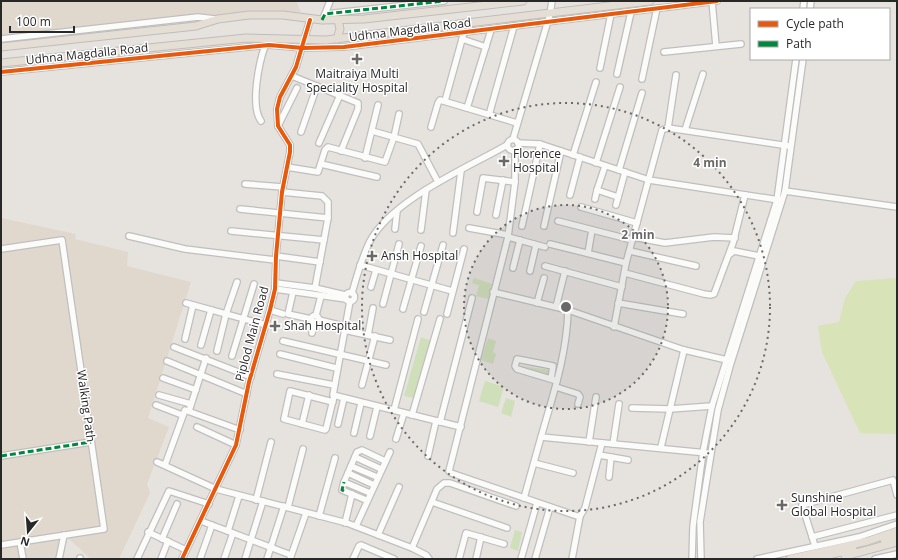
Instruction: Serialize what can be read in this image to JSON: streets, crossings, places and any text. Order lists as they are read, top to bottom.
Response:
{
  "streets": {
    "main road": ["Udhna Magdalla Road"],
    "street": ["Piplod Main Road", "Walking Path"]
  },
  "places": {
    "health": [
      "Maitraiya Multi Speciality Hospital",
      "Florence Hospital",
      "Ansh Hospital",
      "Shah Hospital",
      "Sunshine Global Hospital"
    ]
  },
  "legend": ["Cycle path", "Path"],
  "scale_bar": "100 m",
  "north": "bottom",
  "rings": ["4 min", "2 min"]
}
